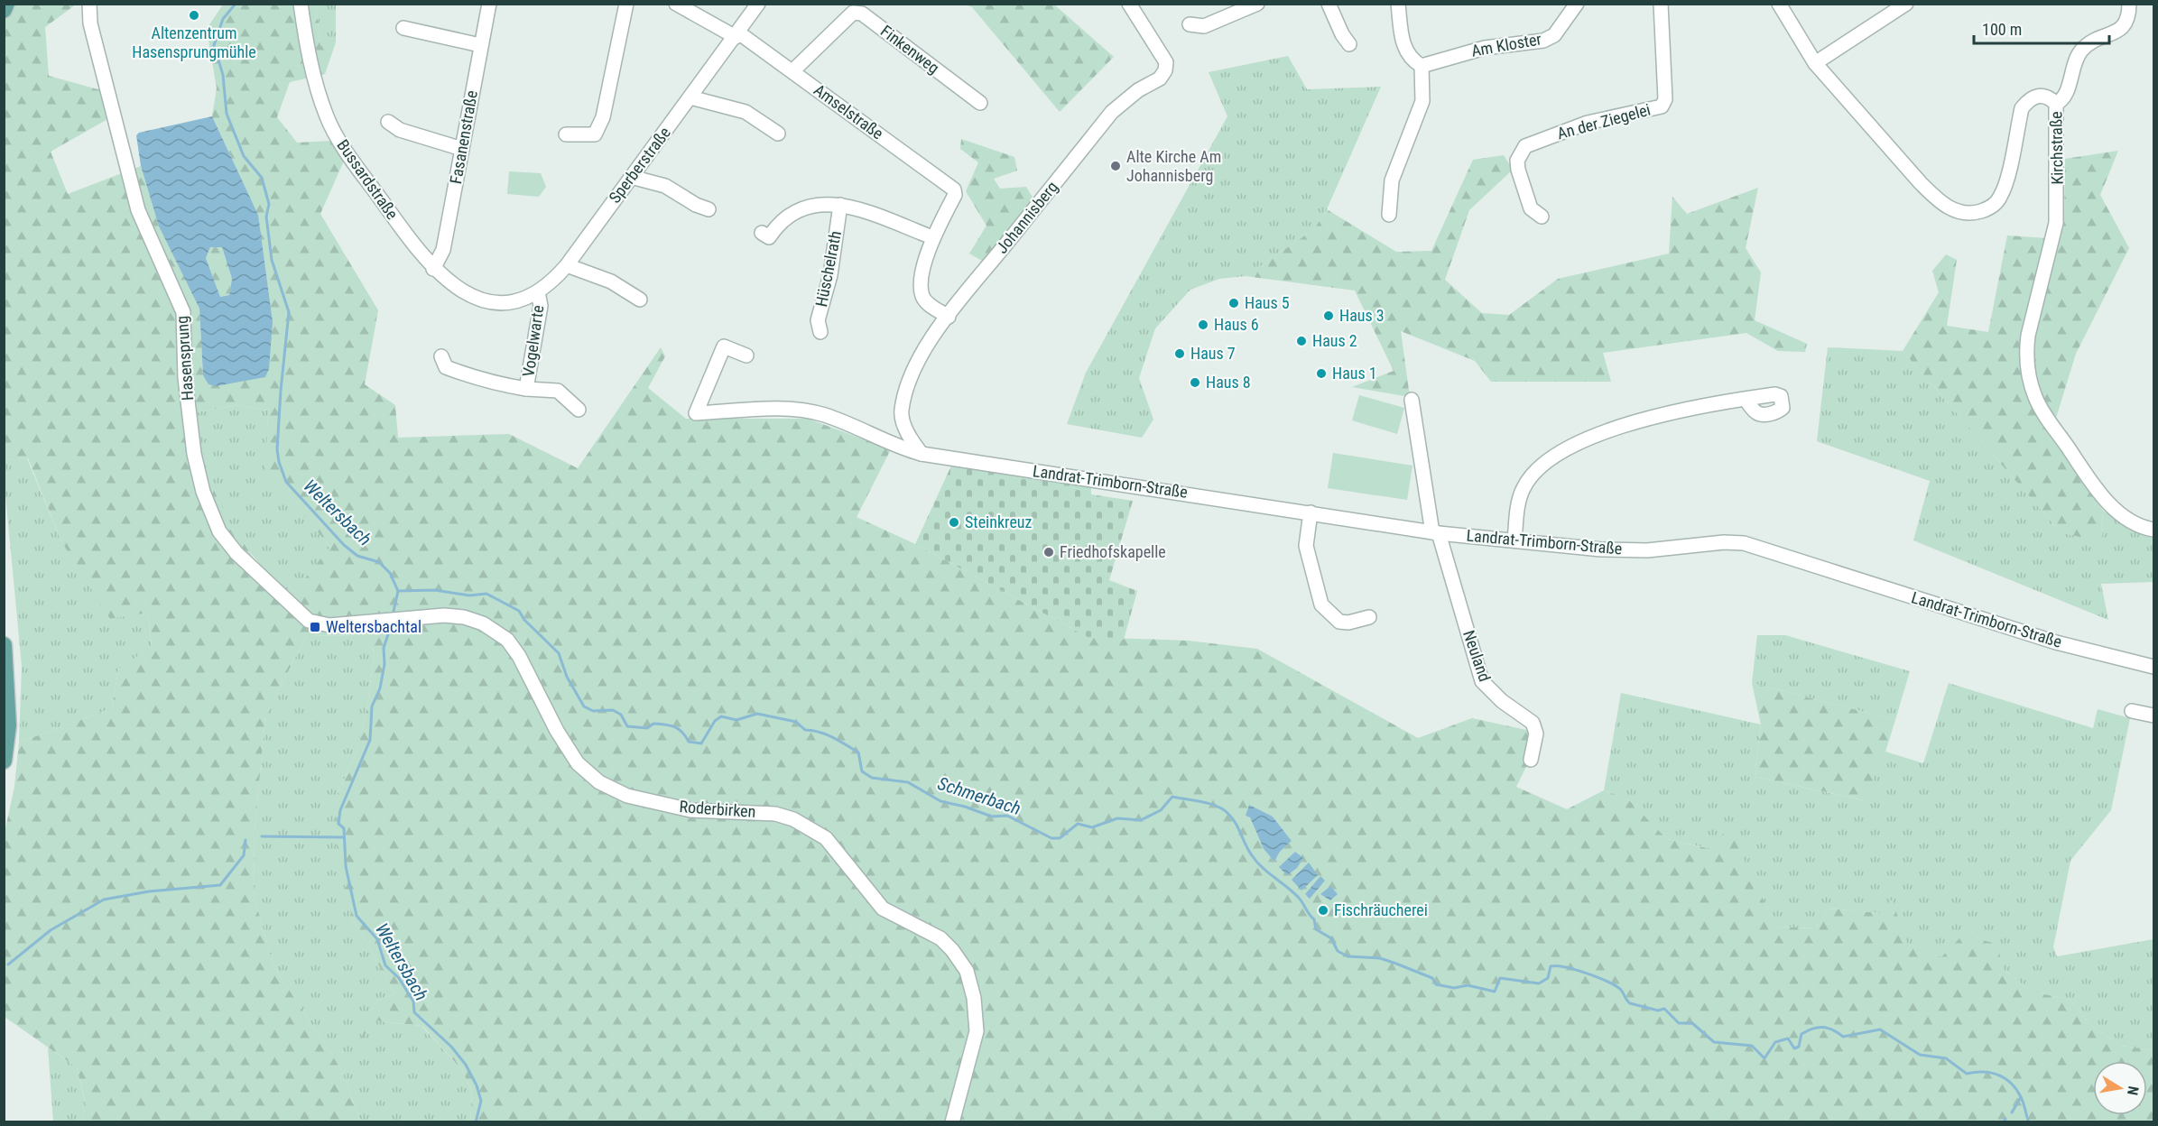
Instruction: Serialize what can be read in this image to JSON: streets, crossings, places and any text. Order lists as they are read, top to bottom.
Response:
{
  "streets": {
    "street": [
      "Am Kloster",
      "Finkenweg",
      "Amselstraße",
      "An der Ziegelei",
      "Fasanenstraße",
      "Kirchstraße",
      "Sperberstraße",
      "Bussardstraße",
      "Johannisberg",
      "Hüschelrath",
      "Vogelwarte",
      "Hasensprung",
      "Landrat-Trimborn-Straße",
      "Neuland",
      "Roderbirken"
    ]
  },
  "crossings": [
    ["Finkenweg", "Amselstraße"],
    ["Amselstraße", "Sperberstraße"],
    ["Fasanenstraße", "Bussardstraße"],
    ["Sperberstraße", "Bussardstraße"],
    ["Sperberstraße", "Vogelwarte"],
    ["Johannisberg", "Landrat-Trimborn-Straße"],
    ["Hasensprung", "Roderbirken"],
    ["Landrat-Trimborn-Straße", "Neuland"]
  ],
  "water": ["Weltersbach", "Schmerbach"],
  "places": {
    "other": [
      "Altenzentrum Hasensprungmühle",
      "Alte Kirche Am Johannisberg",
      "Haus 5",
      "Haus 3",
      "Haus 6",
      "Haus 2",
      "Haus 7",
      "Haus 1",
      "Haus 8",
      "Steinkreuz",
      "Friedhofskapelle",
      "Fischräucherei"
    ],
    "transit": ["Weltersbachtal"]
  },
  "scale_bar": "100 m",
  "north": "right"
}
